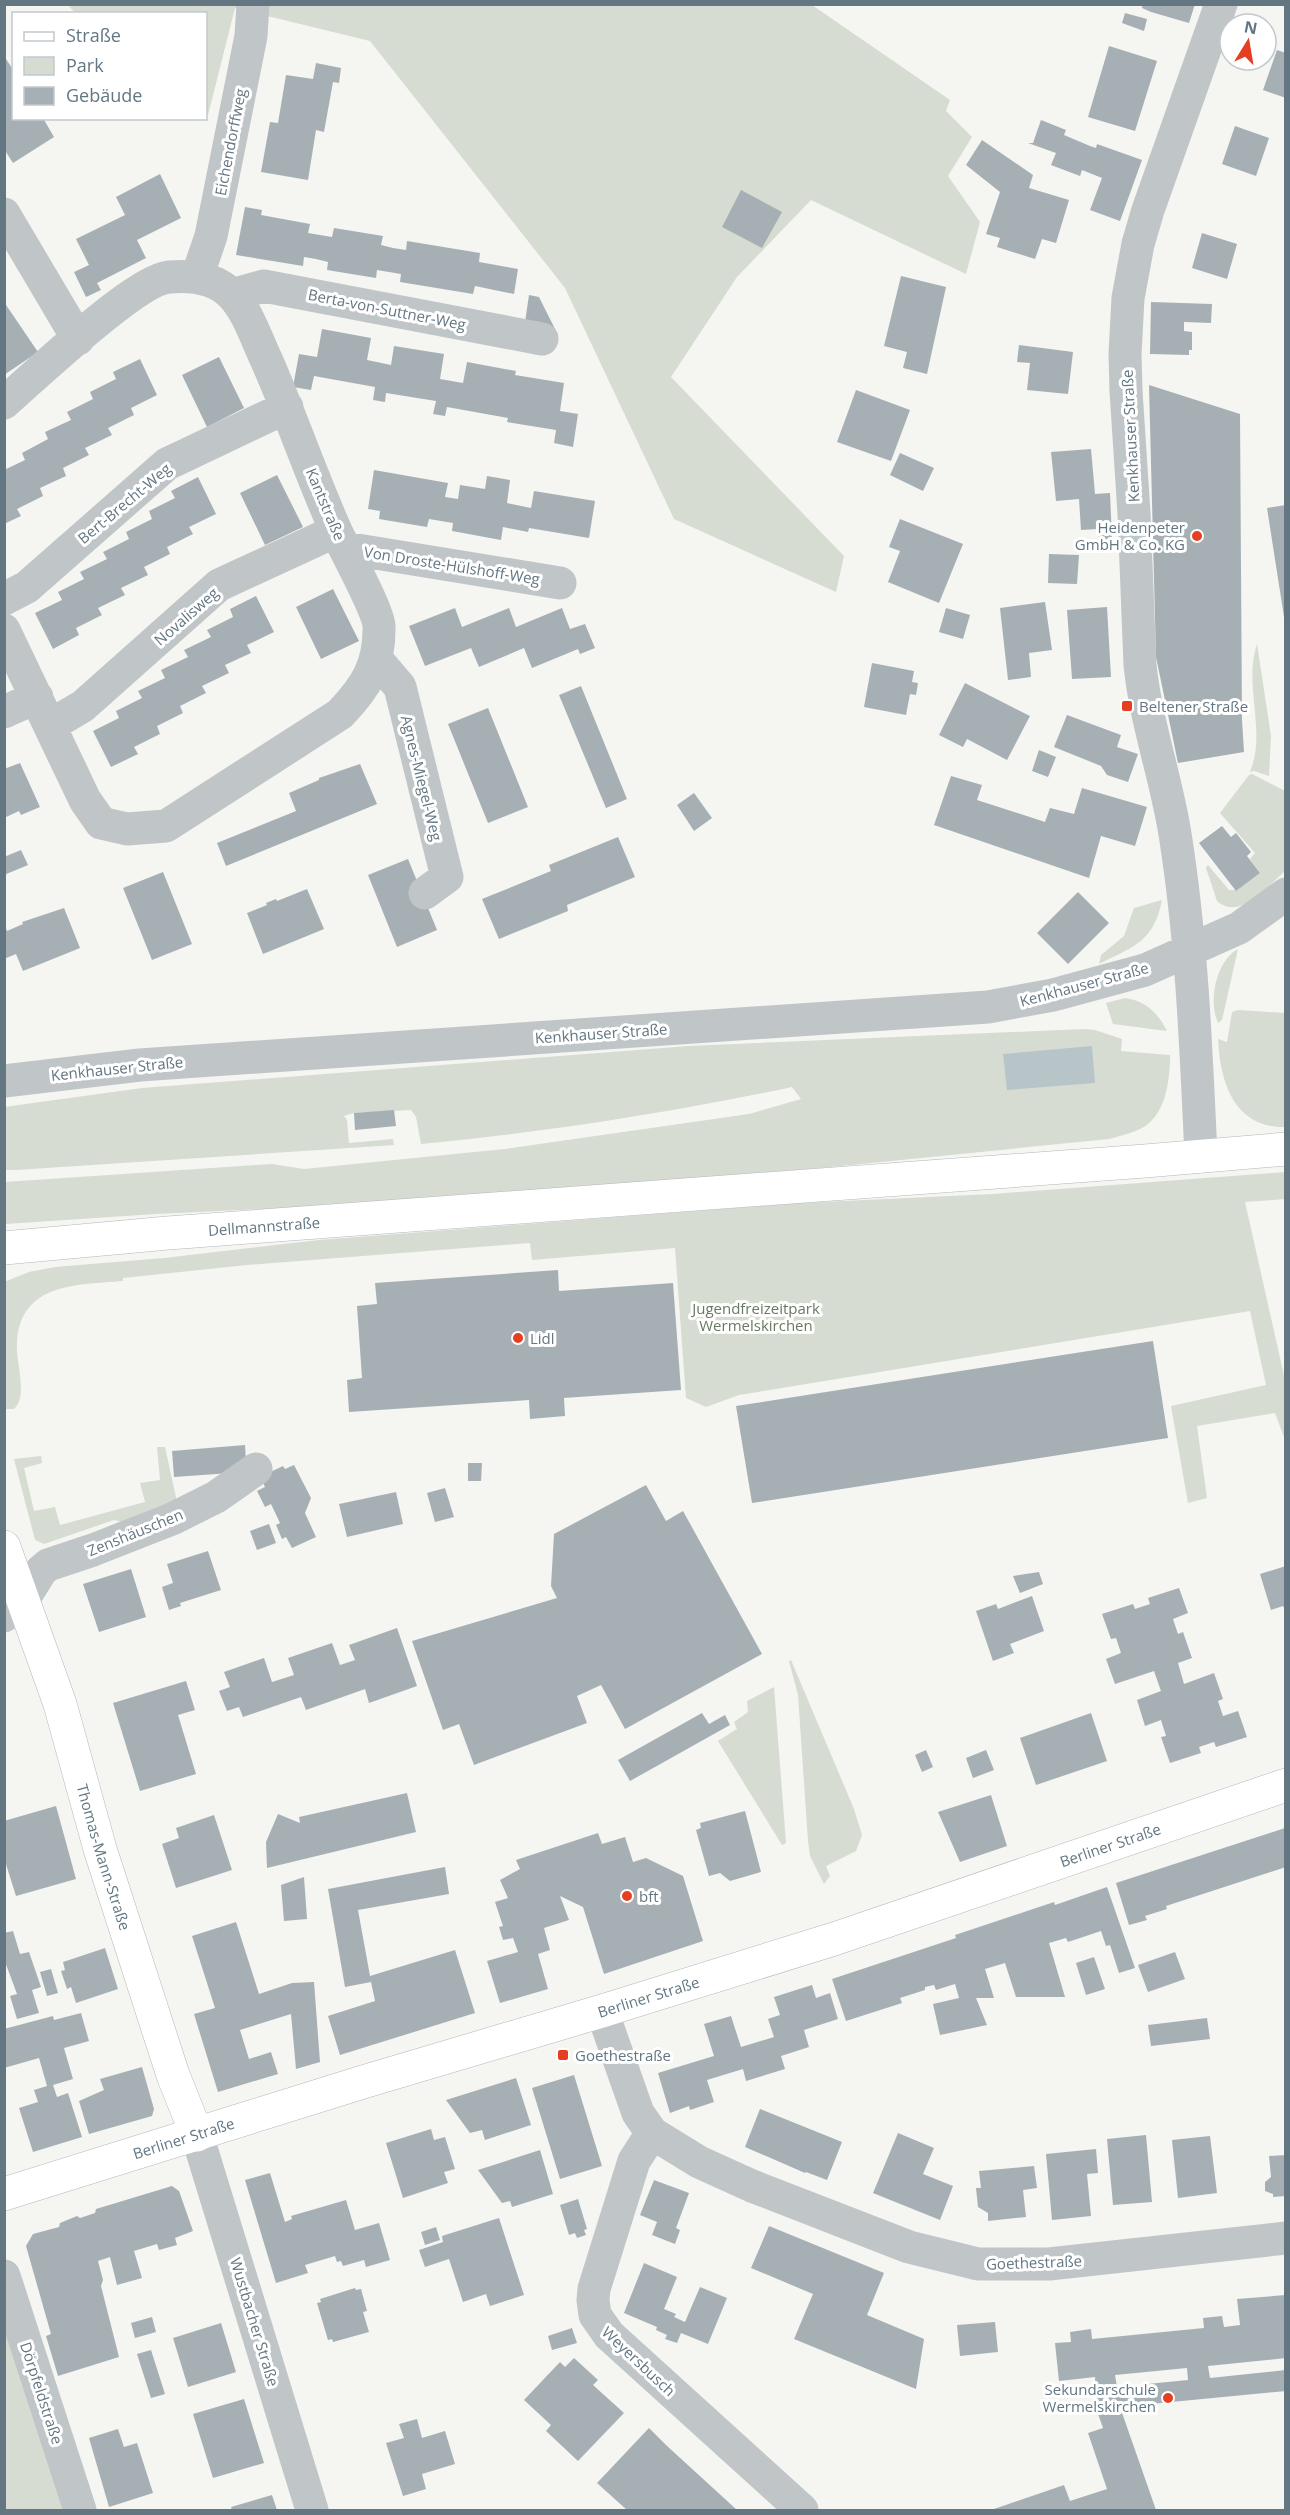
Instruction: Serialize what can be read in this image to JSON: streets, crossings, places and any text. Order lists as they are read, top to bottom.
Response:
{
  "streets": {
    "main road": ["Dellmannstraße", "Berliner Straße", "Thomas-Mann-Straße"],
    "street": [
      "Eichendorffweg",
      "Berta-von-Suttner-Weg",
      "Kenkhauser Straße",
      "Bert-Brecht-Weg",
      "Kantstraße",
      "Von Droste-Hülshoff-Weg",
      "Novalisweg",
      "Agnes-Miegel-Weg",
      "Zenshäuschen",
      "Goethestraße",
      "Wustbacher Straße",
      "Weyersbusch",
      "Dörpfeldstraße"
    ]
  },
  "crossings": [
    ["Eichendorffweg", "Kantstraße"],
    ["Berta-von-Suttner-Weg", "Kantstraße"],
    ["Kenkhauser Straße", "Dellmannstraße"],
    ["Bert-Brecht-Weg", "Kantstraße"],
    ["Kantstraße", "Von Droste-Hülshoff-Weg"],
    ["Kantstraße", "Novalisweg"],
    ["Kantstraße", "Agnes-Miegel-Weg"],
    ["Von Droste-Hülshoff-Weg", "Novalisweg"],
    ["Zenshäuschen", "Thomas-Mann-Straße"],
    ["Berliner Straße", "Thomas-Mann-Straße"],
    ["Berliner Straße", "Goethestraße"],
    ["Berliner Straße", "Wustbacher Straße"],
    ["Thomas-Mann-Straße", "Wustbacher Straße"],
    ["Goethestraße", "Weyersbusch"]
  ],
  "parks": ["Jugendfreizeitpark Wermelskirchen"],
  "places": {
    "other": [
      "Heidenpeter GmbH & Co. KG",
      "Lidl",
      "bft",
      "Sekundarschule Wermelskirchen"
    ],
    "transit": ["Beltener Straße", "Goethestraße"]
  },
  "legend": ["Straße", "Park", "Gebäude"],
  "north": "top"
}
